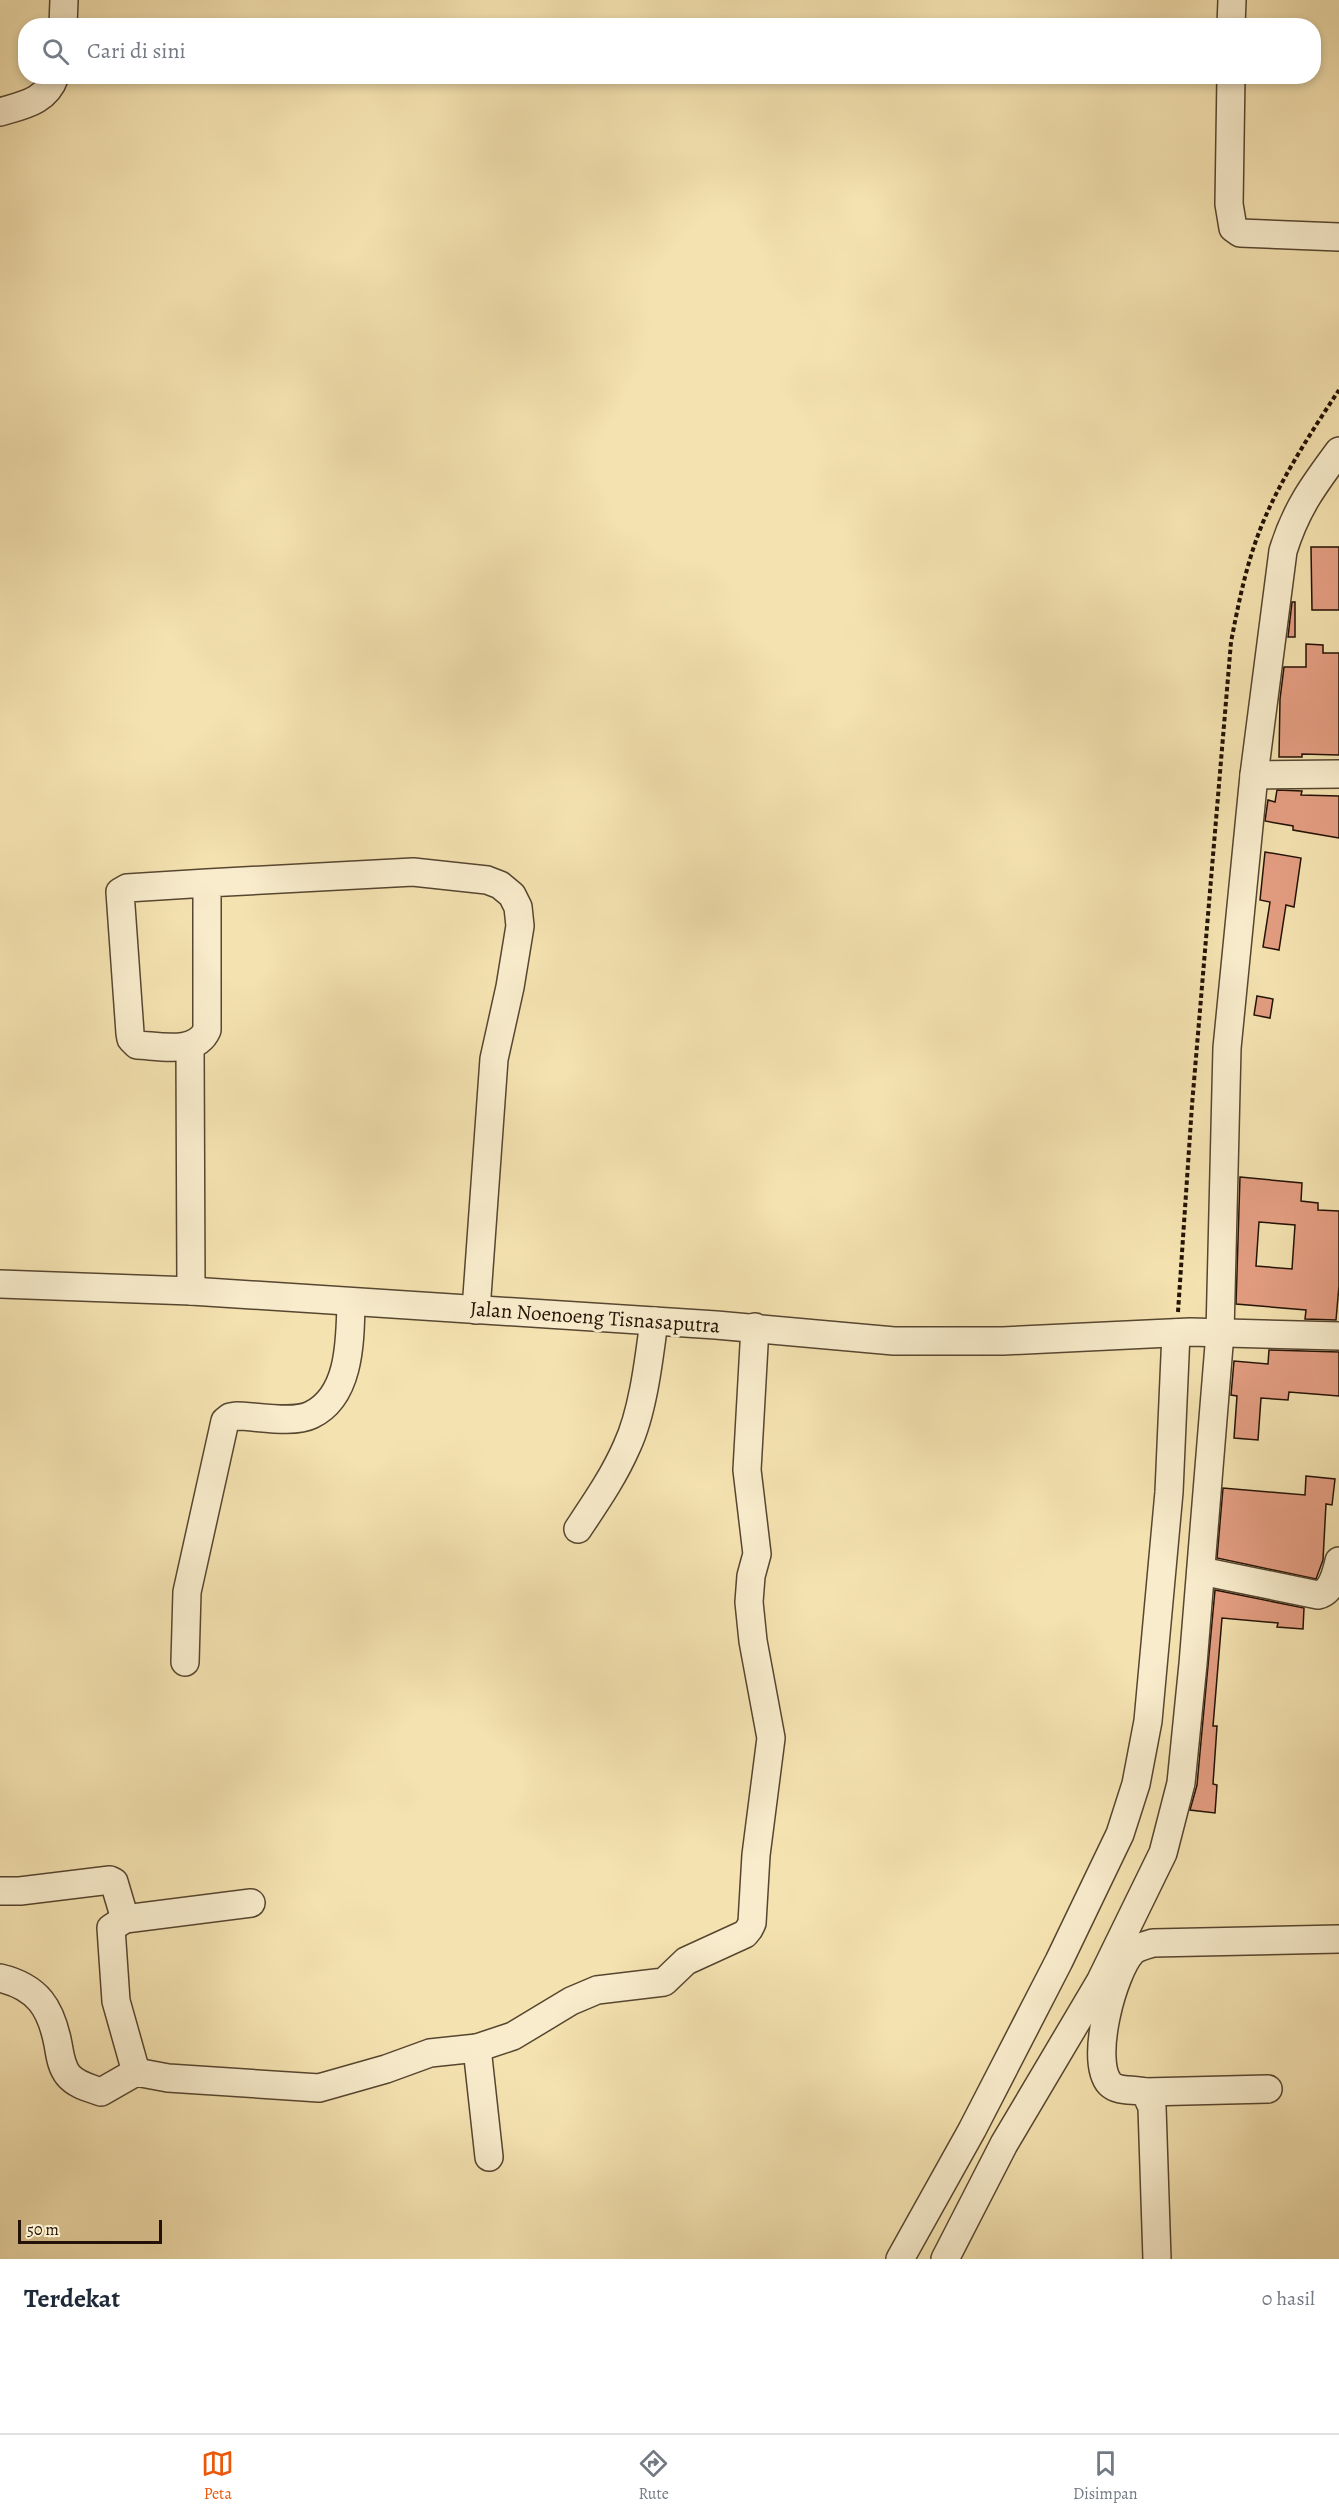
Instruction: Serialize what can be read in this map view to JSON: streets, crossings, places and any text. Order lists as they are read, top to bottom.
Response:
{
  "streets": {
    "street": ["Jalan Noenoeng Tisnasaputra"]
  },
  "scale_bar": "50 m",
  "page": {
    "search": "Cari di sini",
    "scale": "50 m",
    "heading": ["Terdekat", "0 hasil"],
    "nav": ["Peta", "Rute", "Disimpan"]
  }
}
